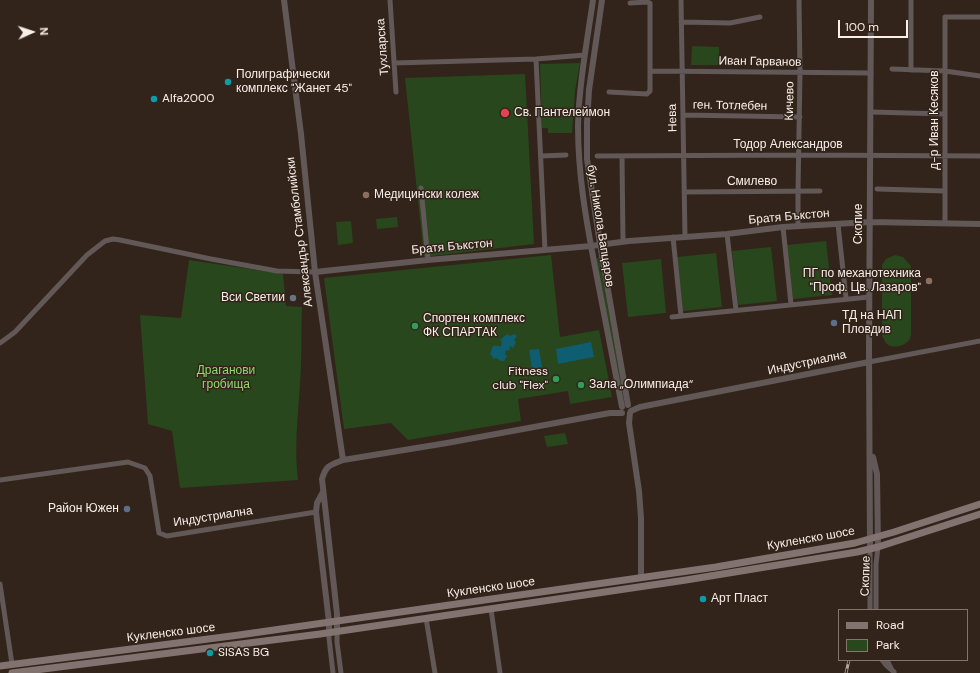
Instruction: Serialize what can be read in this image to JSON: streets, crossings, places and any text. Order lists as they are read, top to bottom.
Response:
{
  "streets": {
    "main road": ["Кукленско шосе"],
    "street": [
      "Тухларска",
      "Иван Гарванов",
      "Кичево",
      "ген. Тотлебен",
      "Нева",
      "д-р Иван Кесяков",
      "Тодор Александров",
      "Смилево",
      "Братя Бъкстон",
      "Скопие",
      "бул. Никола Вапцаров",
      "Александър Стамболийски",
      "Индустриална"
    ]
  },
  "crossings": [
    ["Иван Гарванов", "Кичево"],
    ["Иван Гарванов", "Нева"],
    ["Иван Гарванов", "Скопие"],
    ["Кичево", "ген. Тотлебен"],
    ["Кичево", "Тодор Александров"],
    ["Кичево", "Смилево"],
    ["Кичево", "Братя Бъкстон"],
    ["ген. Тотлебен", "Нева"],
    ["Нева", "Тодор Александров"],
    ["Нева", "Смилево"],
    ["Нева", "Братя Бъкстон"],
    ["д-р Иван Кесяков", "Тодор Александров"],
    ["д-р Иван Кесяков", "Братя Бъкстон"],
    ["Тодор Александров", "Скопие"],
    ["Братя Бъкстон", "Скопие"],
    ["Братя Бъкстон", "бул. Никола Вапцаров"],
    ["Братя Бъкстон", "Александър Стамболийски"],
    ["Скопие", "Индустриална"],
    ["Скопие", "Кукленско шосе"],
    ["бул. Никола Вапцаров", "Индустриална"],
    ["бул. Никола Вапцаров", "Кукленско шосе"],
    ["Александър Стамболийски", "Индустриална"],
    ["Индустриална", "Кукленско шосе"]
  ],
  "parks": ["Драганови гробища"],
  "places": [
    "Полиграфически комплекс \"Жанет 45\"",
    "Alfa2000",
    "Св. Пантелеймон",
    "Медицински колеж",
    "ПГ по механотехника \"Проф. Цв. Лазаров\"",
    "Вси Светии",
    "ТД на НАП Пловдив",
    "Спортен комплекс ФК СПАРТАК",
    "Fitness club \"Flex\"",
    "Зала „Олимпиада“",
    "Район Южен",
    "Арт Пласт",
    "SISAS BG"
  ],
  "legend": ["Road", "Park"],
  "scale_bar": "100 m",
  "north": "right"
}
